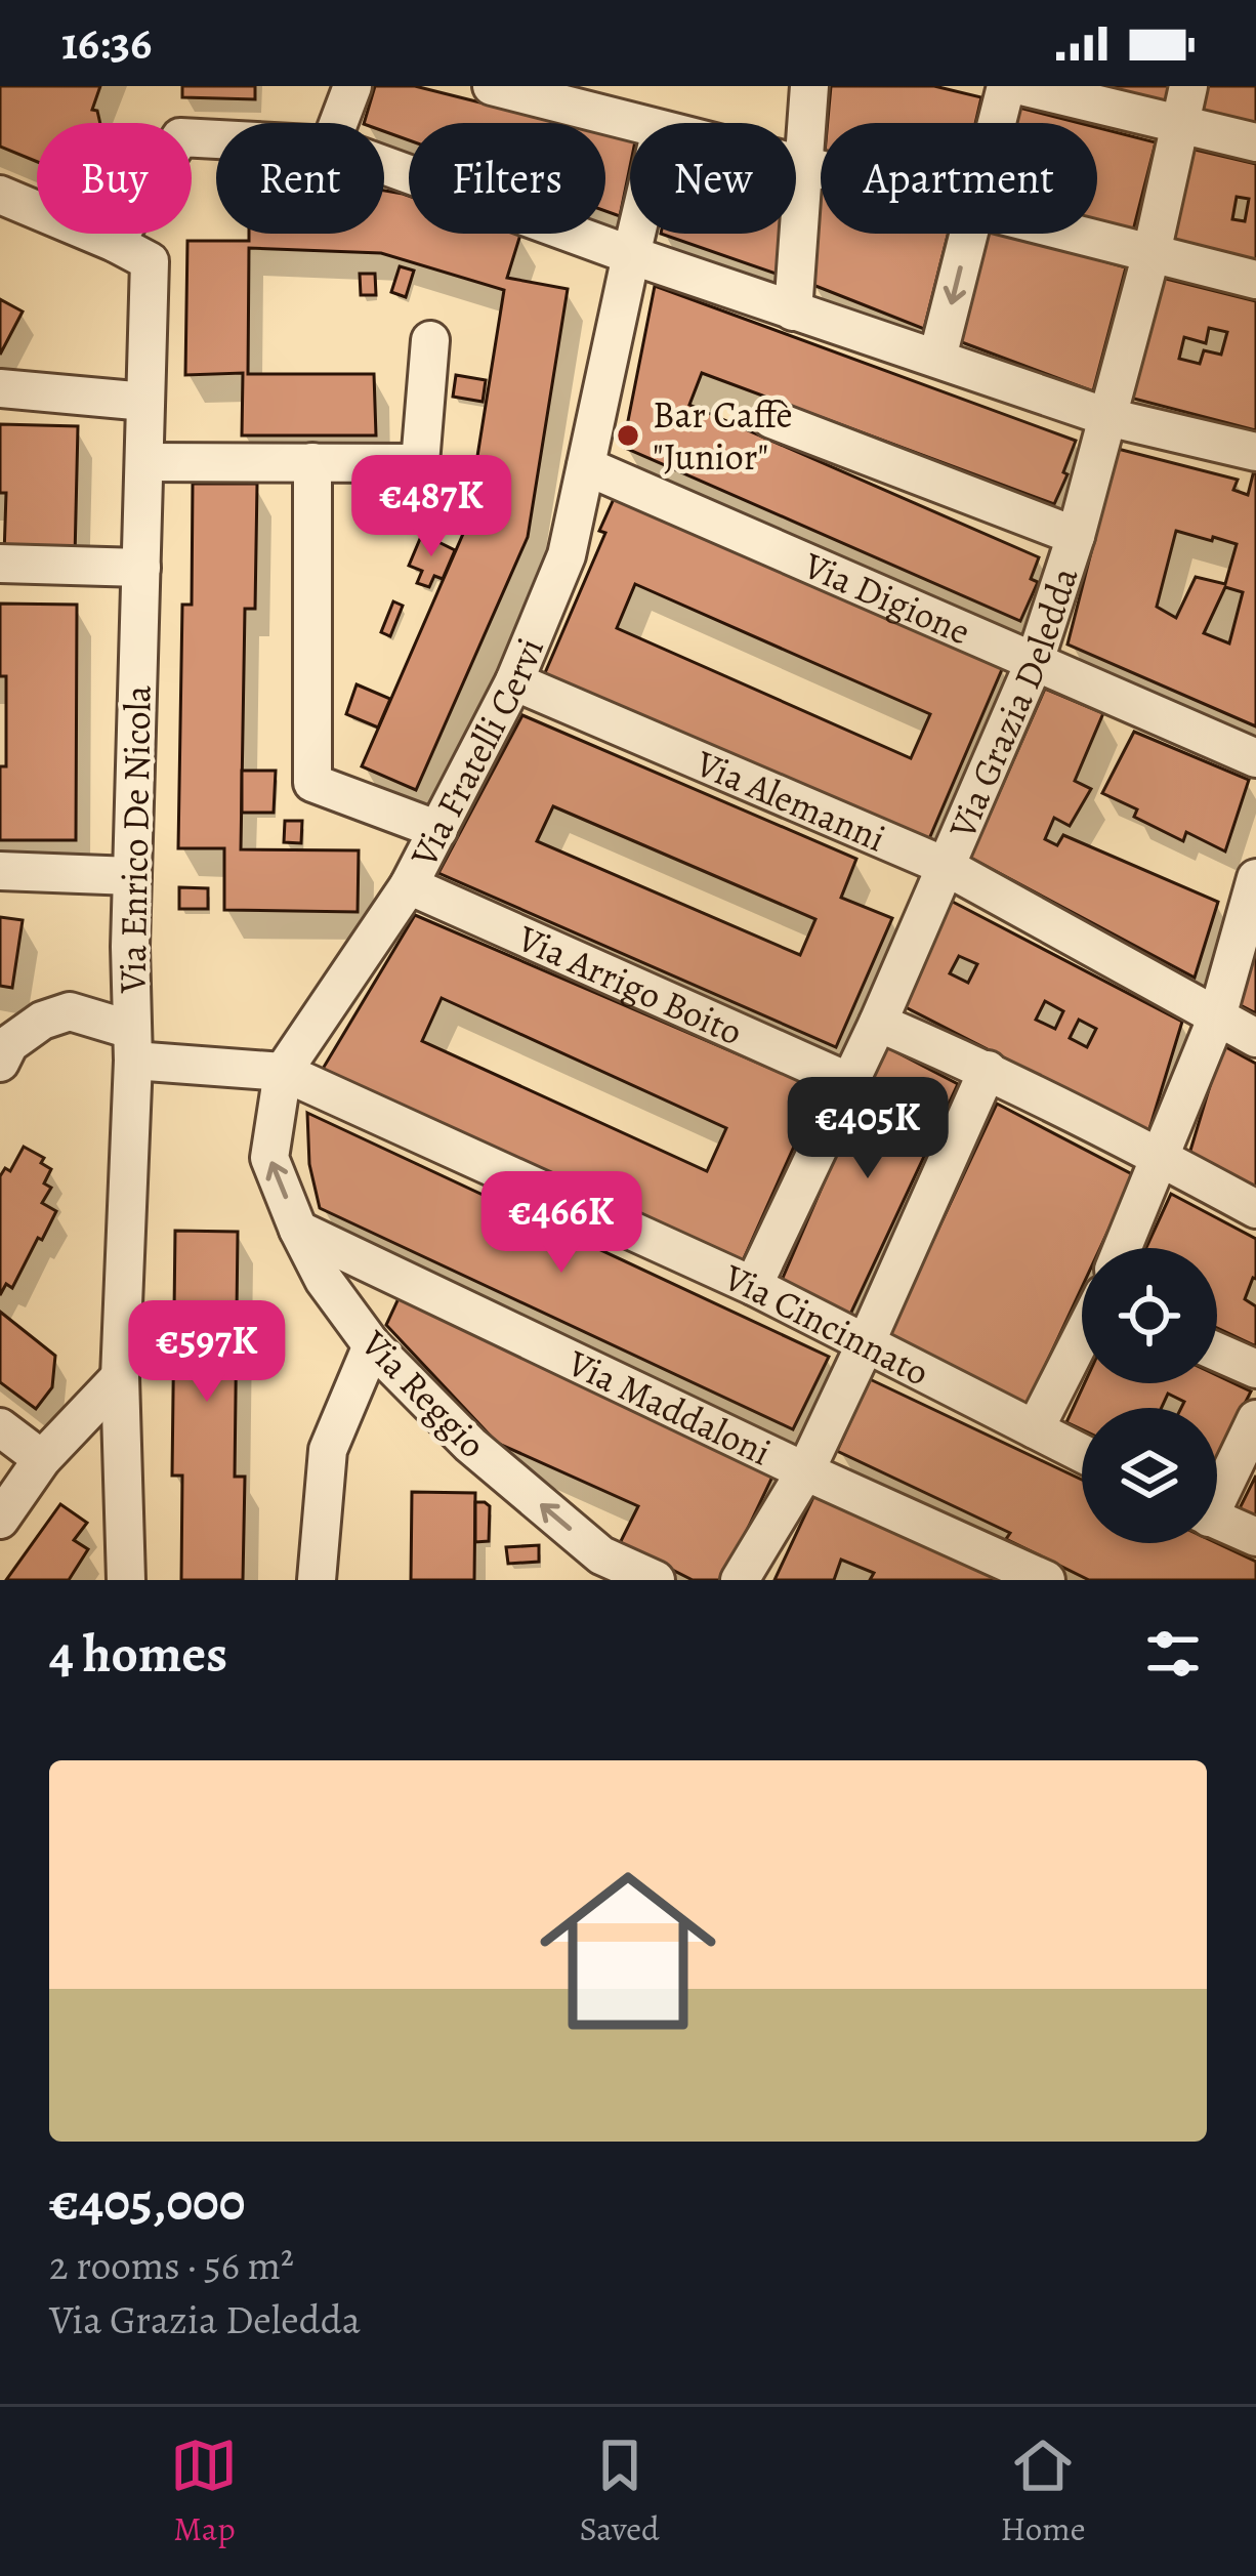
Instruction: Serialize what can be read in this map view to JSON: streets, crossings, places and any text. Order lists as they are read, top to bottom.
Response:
{
  "streets": {
    "street": [
      "Via Digione",
      "Via Grazia Deledda",
      "Via Fratelli Cervi",
      "Via Alemanni",
      "Via Enrico De Nicola",
      "Via Arrigo Boito",
      "Via Cincinnato",
      "Via Reggio",
      "Via Maddaloni"
    ]
  },
  "crossings": [
    ["Via Digione", "Via Grazia Deledda"],
    ["Via Digione", "Via Fratelli Cervi"],
    ["Via Grazia Deledda", "Via Alemanni"],
    ["Via Grazia Deledda", "Via Arrigo Boito"],
    ["Via Grazia Deledda", "Via Cincinnato"],
    ["Via Fratelli Cervi", "Via Alemanni"],
    ["Via Fratelli Cervi", "Via Arrigo Boito"],
    ["Via Fratelli Cervi", "Via Cincinnato"],
    ["Via Fratelli Cervi", "Via Reggio"],
    ["Via Enrico De Nicola", "Via Cincinnato"],
    ["Via Cincinnato", "Via Reggio"],
    ["Via Reggio", "Via Maddaloni"]
  ],
  "one_way": ["Via Reggio"],
  "places": ["Bar Caffè \"Junior\""],
  "page": {
    "status": "16:36",
    "chip": [
      "Buy",
      "Rent",
      "Filters",
      "New",
      "Apartment"
    ],
    "price": [
      "€487K",
      "€405K",
      "€466K",
      "€597K"
    ],
    "heading": "4 homes",
    "list": [
      {
        "name": "€405,000",
        "note": "2 rooms · 56 m² · Via Grazia Deledda"
      }
    ],
    "tabs": ["Map", "Saved", "Home"]
  }
}
